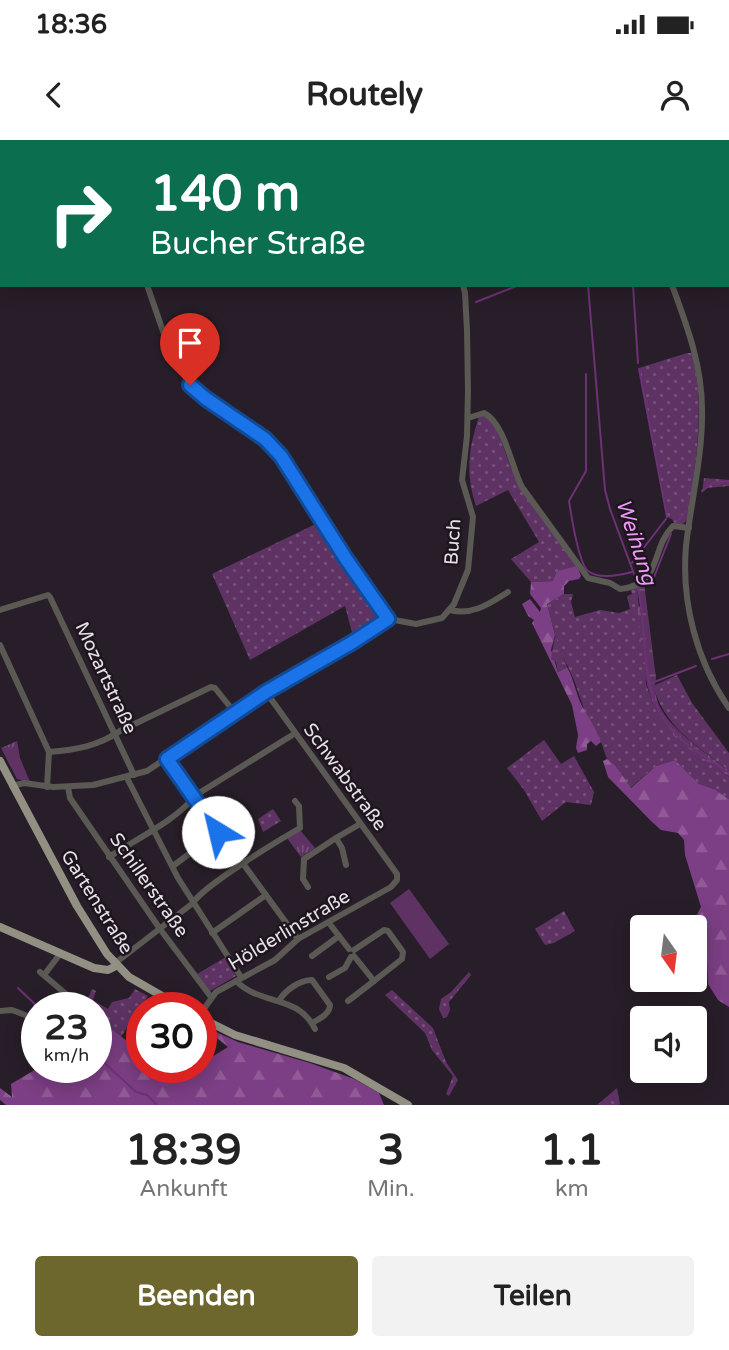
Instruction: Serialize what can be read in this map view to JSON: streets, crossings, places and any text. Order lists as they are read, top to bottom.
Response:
{
  "streets": {
    "main road": ["Gartenstraße"],
    "street": [
      "Buch",
      "Mozartstraße",
      "Schwabstraße",
      "Schillerstraße",
      "Hölderlinstraße"
    ]
  },
  "crossings": [
    ["Mozartstraße", "Hölderlinstraße"],
    ["Schwabstraße", "Hölderlinstraße"]
  ],
  "water": ["Weihung"],
  "north": "bottom",
  "page": {
    "status": "18:36",
    "header": "Routely",
    "turn": ["140 m", "Bucher Straße"],
    "speed": "23 km/h",
    "limit": "30",
    "eta": [
      "18:39",
      "Ankunft",
      "3",
      "Min.",
      "1.1",
      "km"
    ],
    "buttons": ["Beenden", "Teilen"]
  }
}
